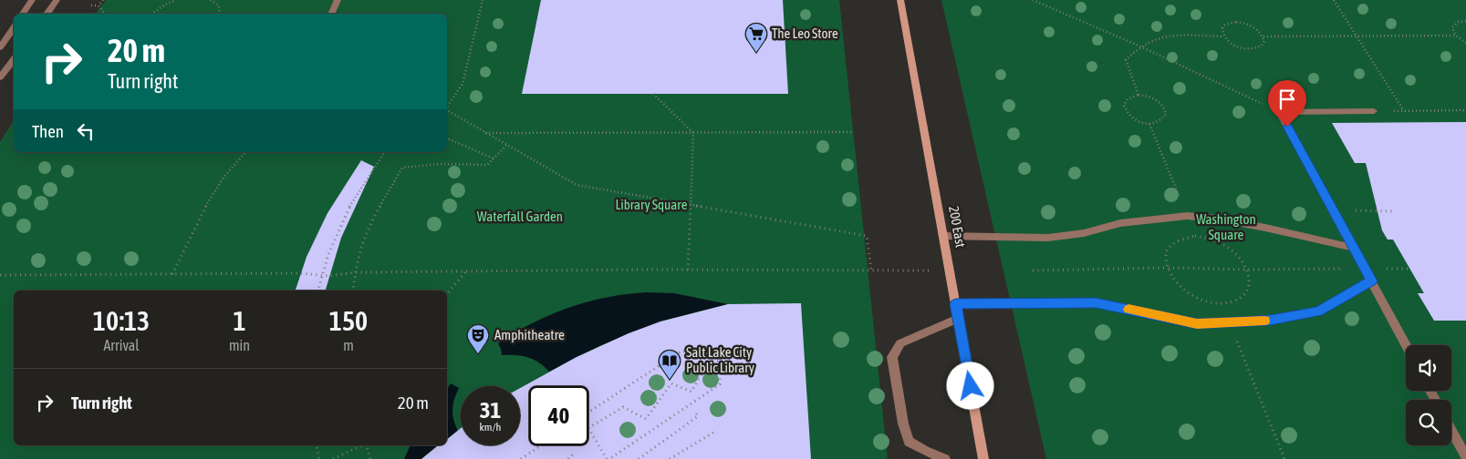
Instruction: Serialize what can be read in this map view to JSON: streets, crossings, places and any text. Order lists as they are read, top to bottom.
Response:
{
  "streets": {
    "street": ["200 East"]
  },
  "parks": ["Library Square", "Waterfall Garden", "Washington Square"],
  "places": {
    "supermarket": ["The Leo Store"],
    "theatre": ["Amphitheatre"],
    "library": ["Salt Lake City Public Library"]
  },
  "page": {
    "turn": ["20 m", "Turn right"],
    "then": "Then",
    "eta": [
      "10:13",
      "Arrival",
      "1",
      "min",
      "150",
      "m"
    ],
    "list": [
      {
        "name": "Turn right",
        "value": "20 m"
      }
    ],
    "speed": "31 km/h",
    "limit": "40"
  }
}
